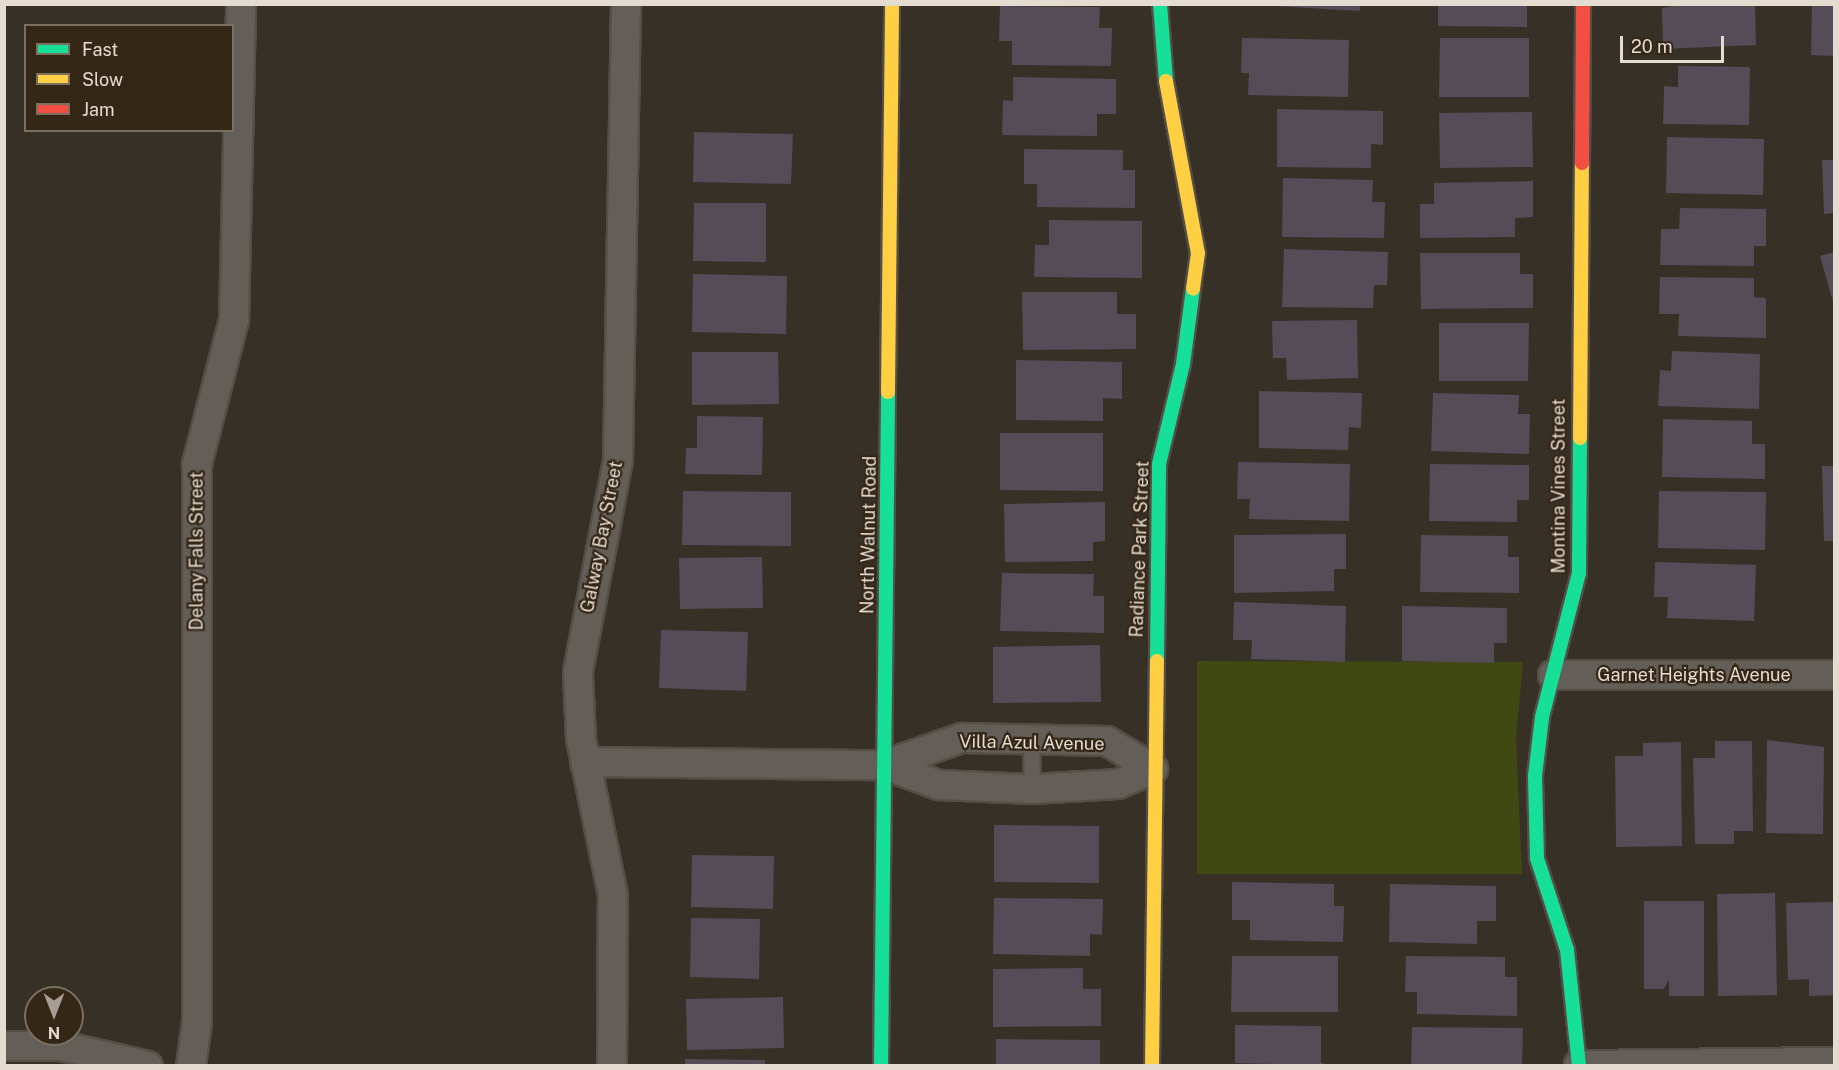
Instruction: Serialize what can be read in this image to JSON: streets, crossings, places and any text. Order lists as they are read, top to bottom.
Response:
{
  "streets": {
    "street": [
      "Montina Vines Street",
      "North Walnut Road",
      "Galway Bay Street",
      "Radiance Park Street",
      "Delany Falls Street",
      "Garnet Heights Avenue",
      "Villa Azul Avenue"
    ]
  },
  "crossings": [
    ["Montina Vines Street", "Garnet Heights Avenue"],
    ["North Walnut Road", "Villa Azul Avenue"],
    ["Galway Bay Street", "Villa Azul Avenue"],
    ["Radiance Park Street", "Villa Azul Avenue"]
  ],
  "legend": ["Fast", "Slow", "Jam"],
  "scale_bar": "20 m",
  "north": "bottom"
}
